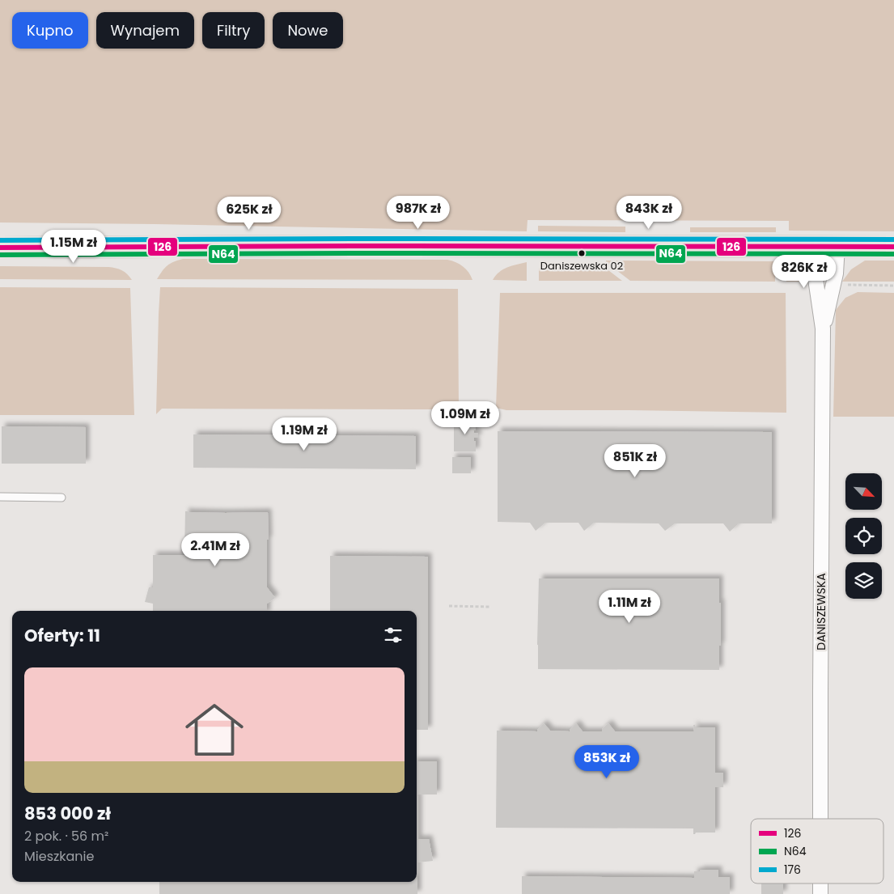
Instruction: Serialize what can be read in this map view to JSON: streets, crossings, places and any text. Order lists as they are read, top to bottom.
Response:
{
  "streets": {
    "street": ["DANISZEWSKA"]
  },
  "places": ["Daniszewska 02"],
  "lines": ["transit line 176", "transit line 126", "transit line N64"],
  "legend": ["126", "N64", "176"],
  "north": "bottom right",
  "page": {
    "chip": [
      "Kupno",
      "Wynajem",
      "Filtry",
      "Nowe"
    ],
    "price": [
      "987K zł",
      "843K zł",
      "625K zł",
      "1.15M zł",
      "826K zł",
      "1.09M zł",
      "1.19M zł",
      "851K zł",
      "2.41M zł",
      "1.11M zł",
      "853K zł"
    ],
    "heading": "Oferty: 11",
    "list": [
      {
        "name": "853 000 zł",
        "note": "2 pok. · 56 m² · Mieszkanie"
      }
    ]
  }
}
